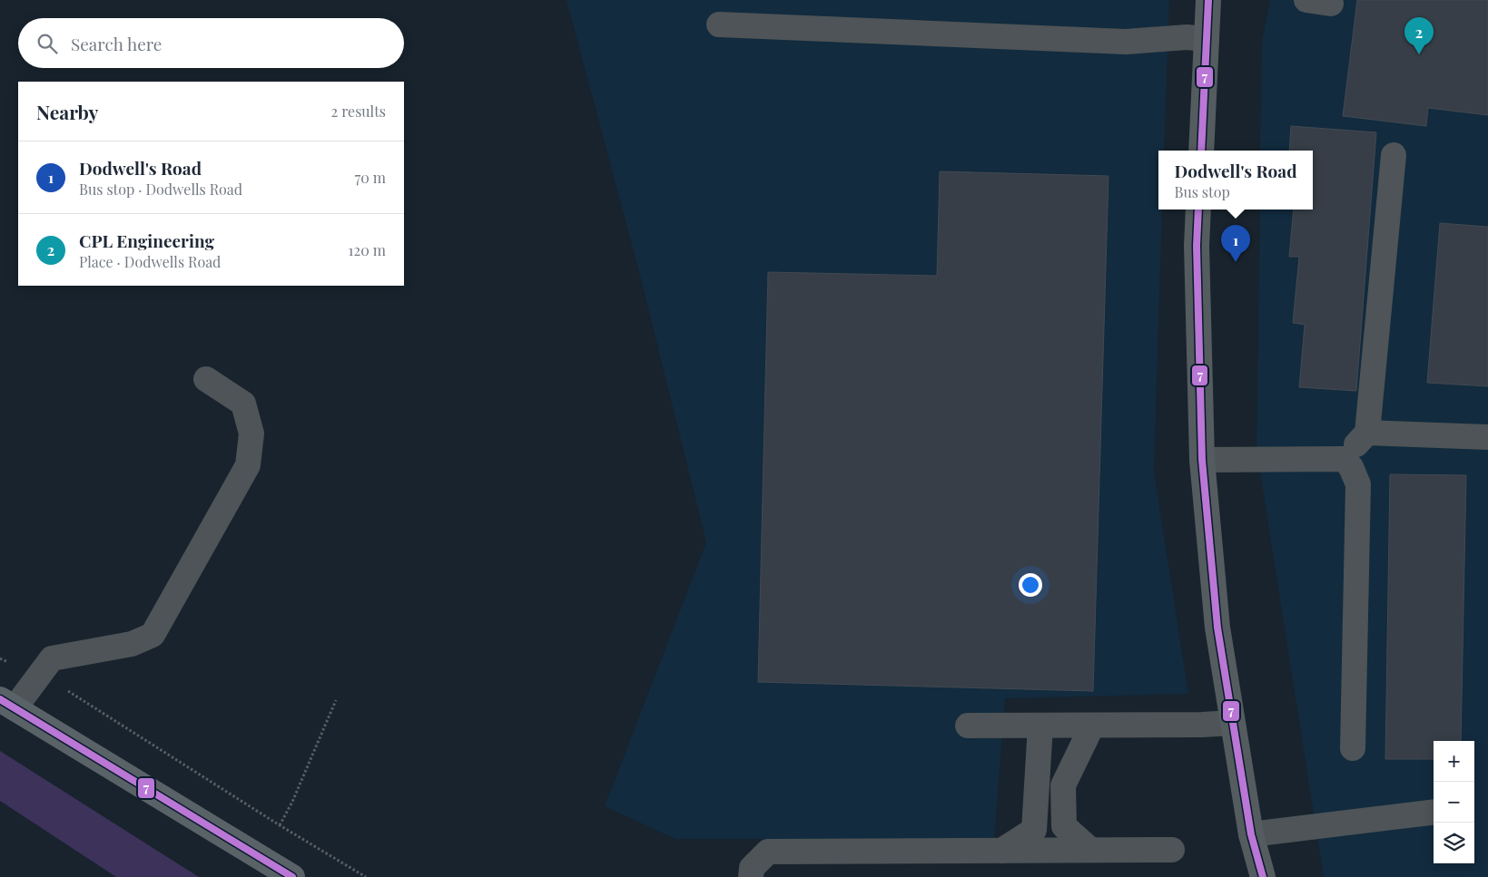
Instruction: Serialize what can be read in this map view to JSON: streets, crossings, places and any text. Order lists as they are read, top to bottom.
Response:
{
  "lines": ["transit line 7"],
  "page": {
    "pins": ["2", "1"],
    "search": "Search here",
    "heading": ["Nearby", "2 results"],
    "list": [
      {
        "mark": "1",
        "name": "Dodwell's Road",
        "note": "Bus stop · Dodwells Road",
        "value": "70 m"
      },
      {
        "mark": "2",
        "name": "CPL Engineering",
        "note": "Place · Dodwells Road",
        "value": "120 m"
      }
    ],
    "popup": ["Dodwell's Road", "Bus stop"],
    "map_buttons": ["+", "−"]
  }
}
